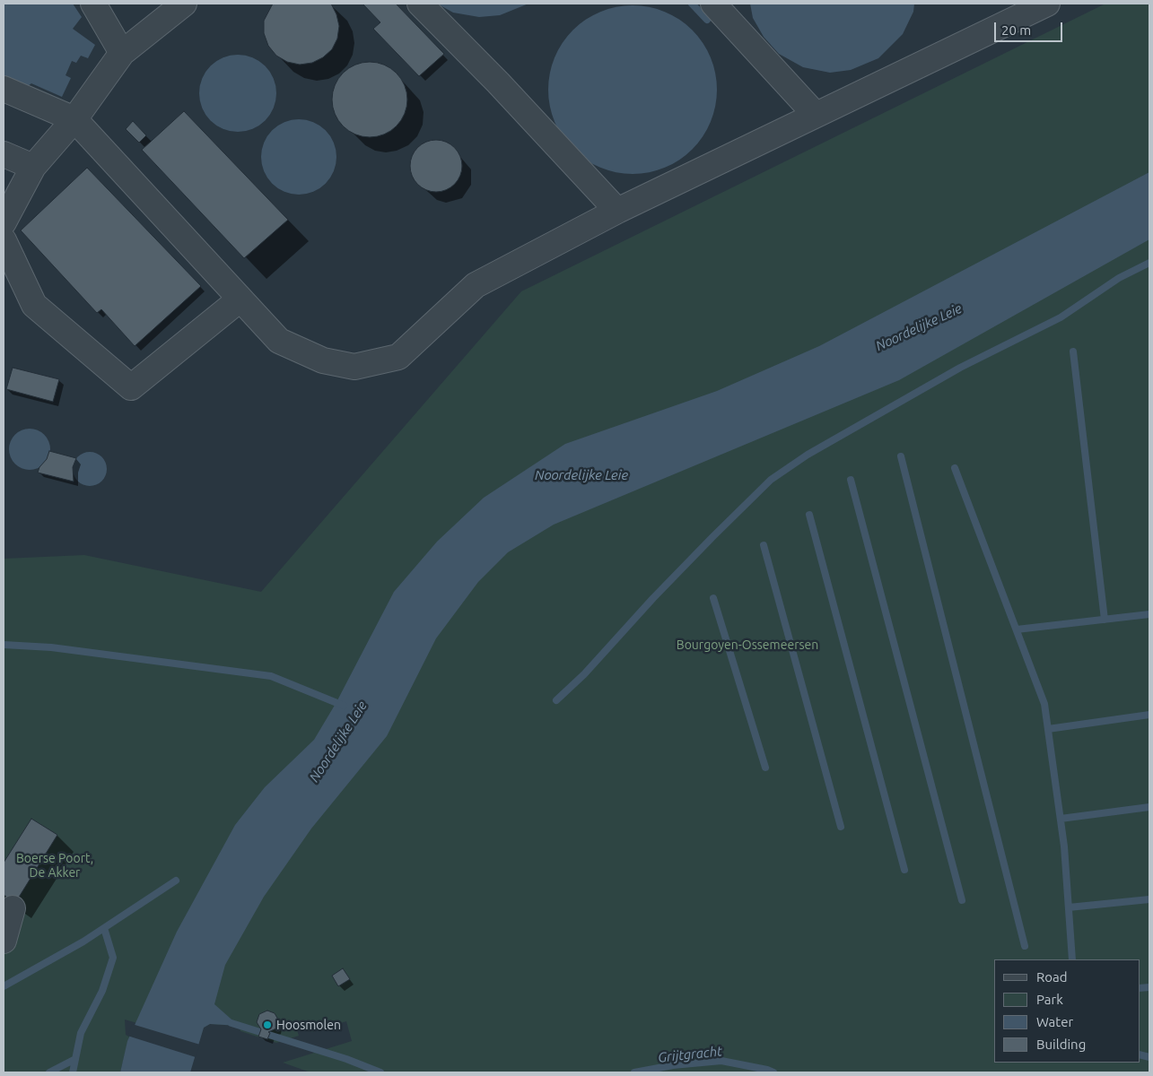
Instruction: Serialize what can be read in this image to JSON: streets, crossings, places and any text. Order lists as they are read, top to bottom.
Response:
{
  "water": ["Noordelijke Leie", "Grijtgracht"],
  "parks": ["Bourgoyen-Ossemeersen", "Boerse Poort, De Akker"],
  "places": ["Hoosmolen"],
  "legend": [
    "Road",
    "Park",
    "Water",
    "Building"
  ],
  "scale_bar": "20 m"
}
